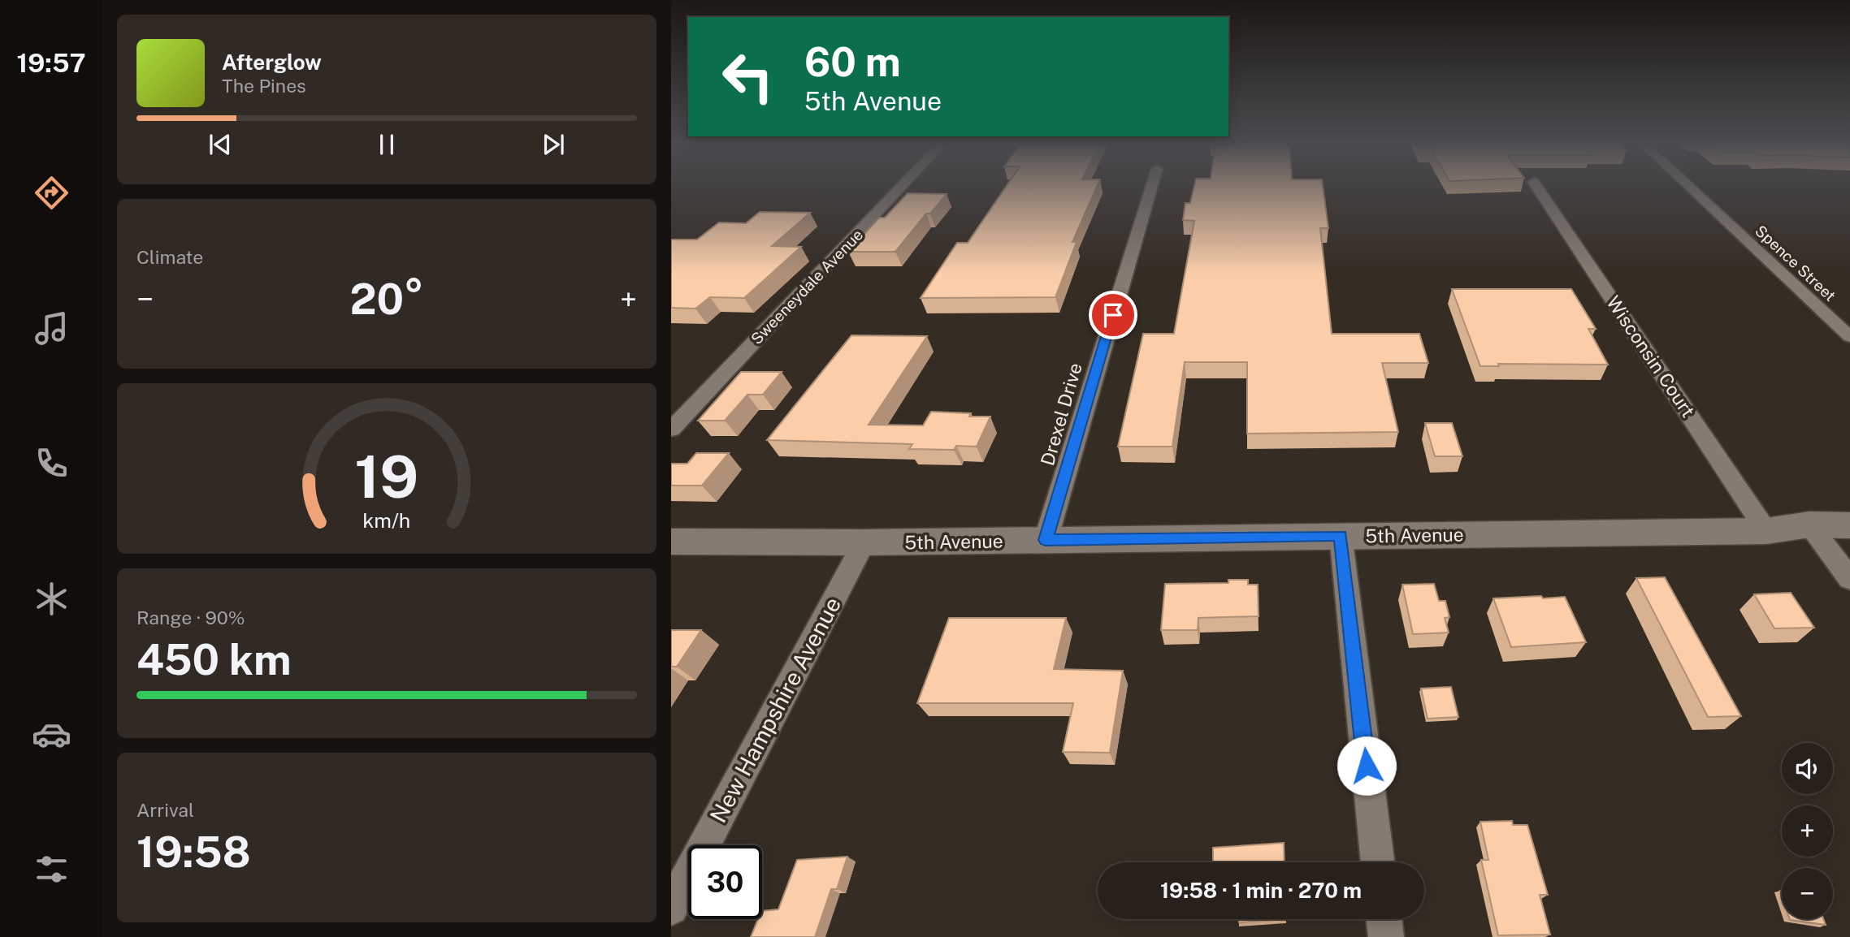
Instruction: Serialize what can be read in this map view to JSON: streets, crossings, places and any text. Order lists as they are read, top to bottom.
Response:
{
  "streets": {
    "main road": ["5th Avenue"],
    "street": [
      "Spence Street",
      "Sweeneydale Avenue",
      "Wisconsin Court",
      "Drexel Drive",
      "New Hampshire Avenue"
    ]
  },
  "crossings": [
    ["Wisconsin Court", "5th Avenue"],
    ["Drexel Drive", "5th Avenue"],
    ["5th Avenue", "New Hampshire Avenue"]
  ],
  "page": {
    "tabs": "19:57",
    "turn": ["60 m", "5th Avenue"],
    "song": ["Afterglow", "The Pines"],
    "tile": [
      "Climate",
      ["Range · 90%", "450 km"],
      ["Arrival", "19:58"]
    ],
    "heat": ["−", "20°", "+"],
    "map_buttons": ["+", "−"],
    "limit": "30",
    "trip": "19:58 · 1 min · 270 m",
    "gauge": ["19", "km/h"]
  }
}
